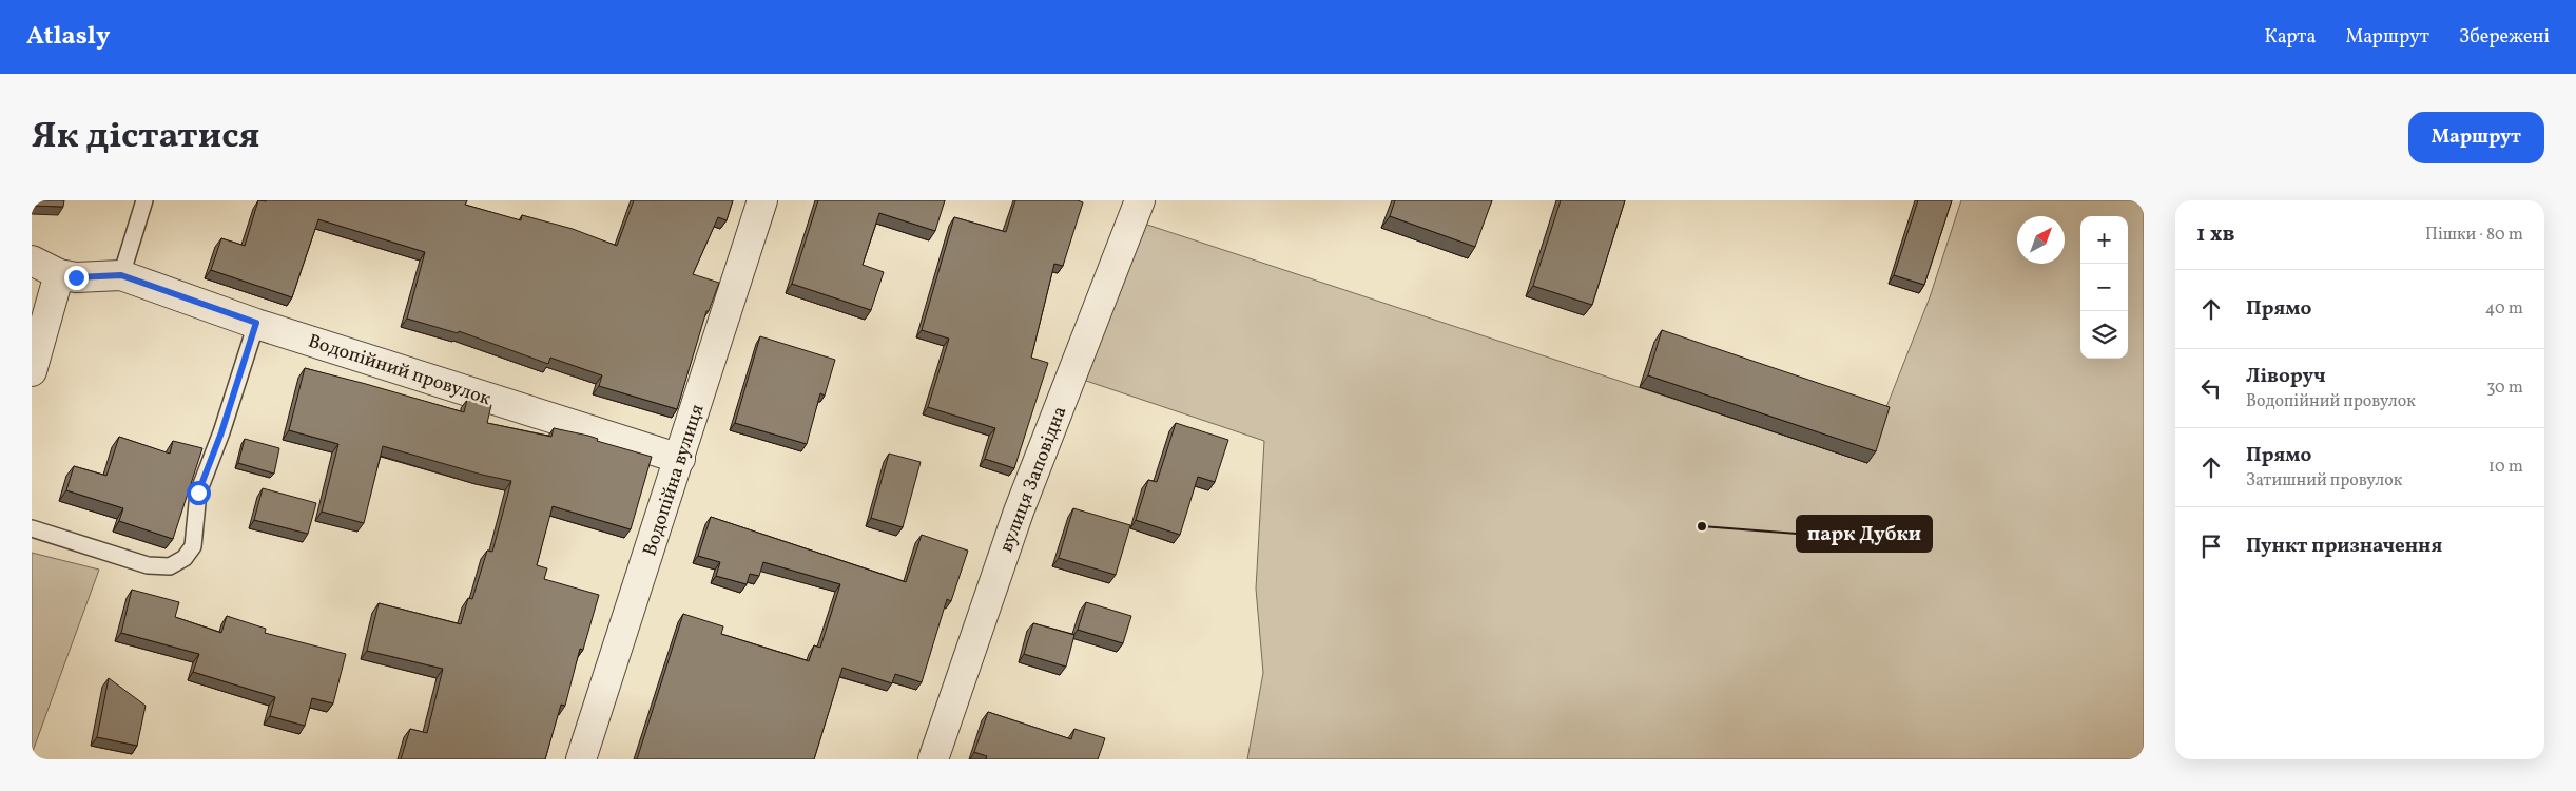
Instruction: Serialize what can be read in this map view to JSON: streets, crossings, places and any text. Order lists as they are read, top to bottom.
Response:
{
  "streets": {
    "street": ["Водопійний провулок", "вулиця Заповідна", "Водопійна вулиця"]
  },
  "crossings": [
    ["Водопійний провулок", "Водопійна вулиця"]
  ],
  "places": ["парк Дубки"],
  "north": "top right",
  "page": {
    "header": "Atlasly",
    "nav": ["Карта", "Маршрут", "Збережені"],
    "title": "Як дістатися",
    "buttons": "Маршрут",
    "heading": ["1 хв", "Пішки · 80 m"],
    "map_buttons": ["+", "−"],
    "list": [
      ["Прямо", "40 m"],
      ["Ліворуч", "Водопійний провулок", "30 m"],
      ["Прямо", "Затишний провулок", "10 m"],
      "Пункт призначення"
    ]
  }
}
